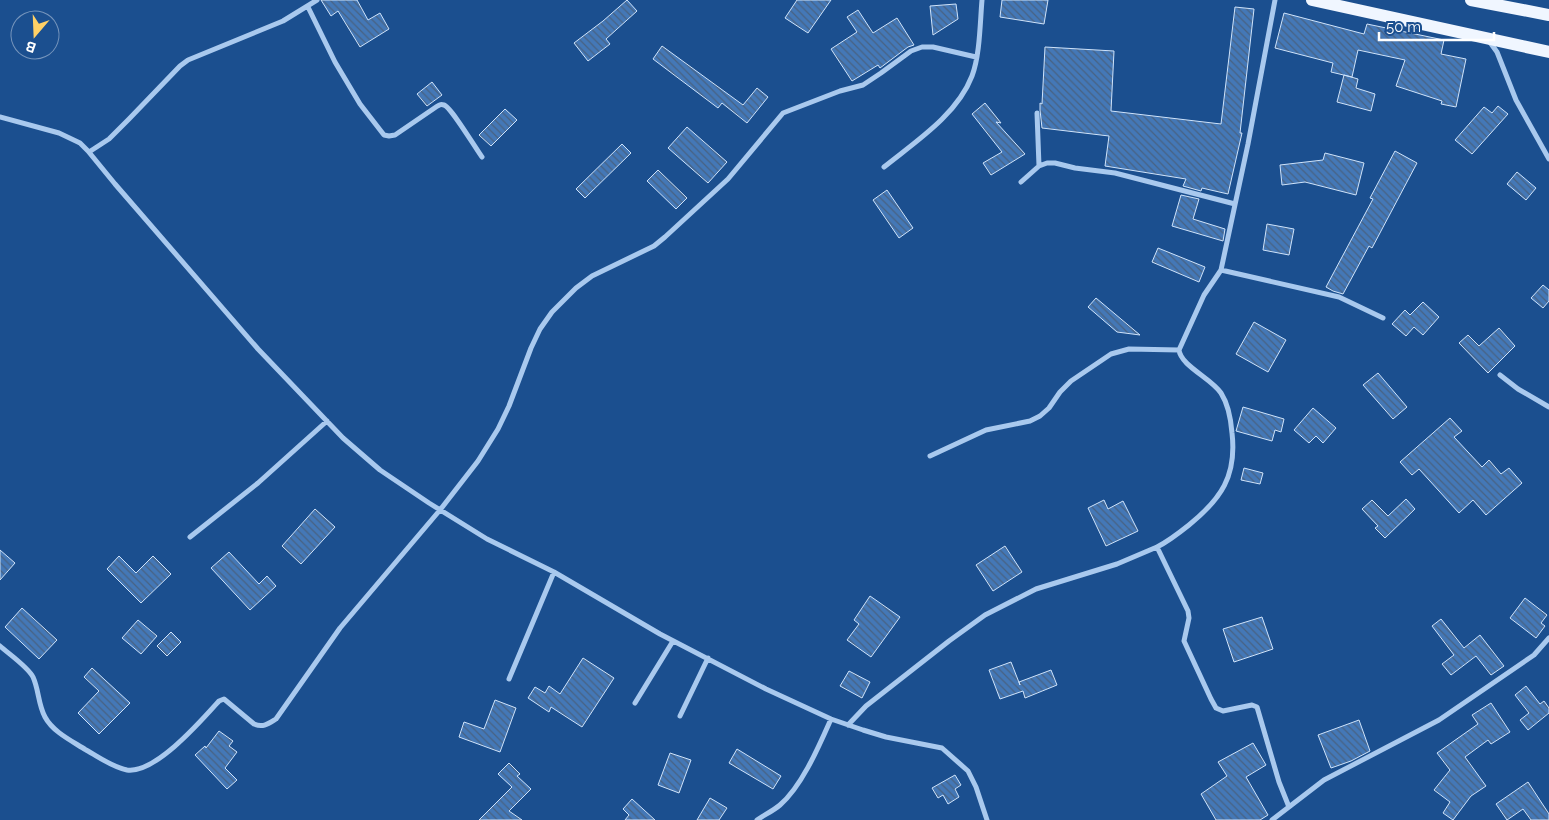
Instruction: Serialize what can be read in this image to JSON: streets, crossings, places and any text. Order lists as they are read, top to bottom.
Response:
{
  "scale_bar": "50 m",
  "north": "bottom"
}
